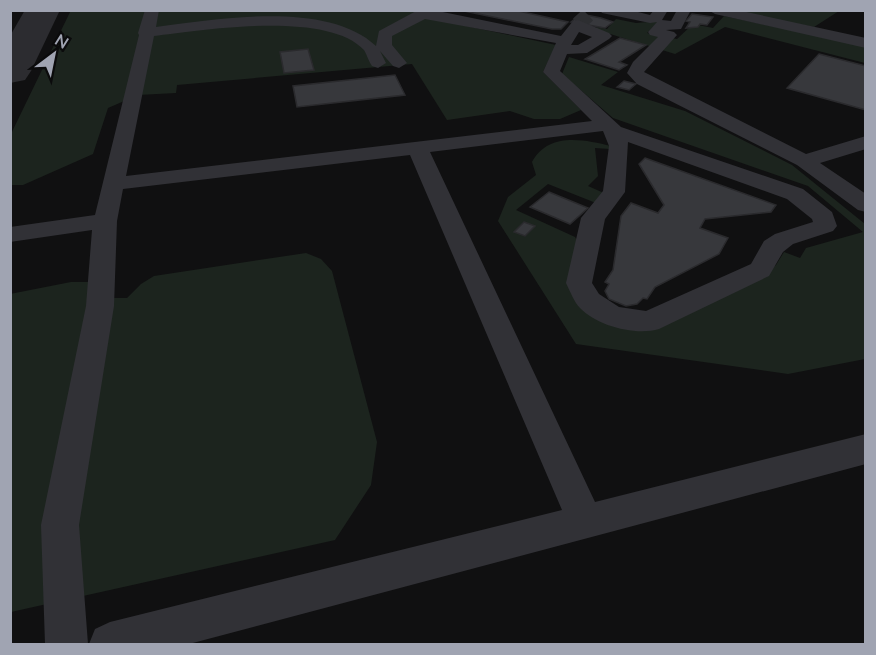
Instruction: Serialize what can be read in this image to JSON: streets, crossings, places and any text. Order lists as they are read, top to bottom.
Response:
{
  "north": "top right"
}
